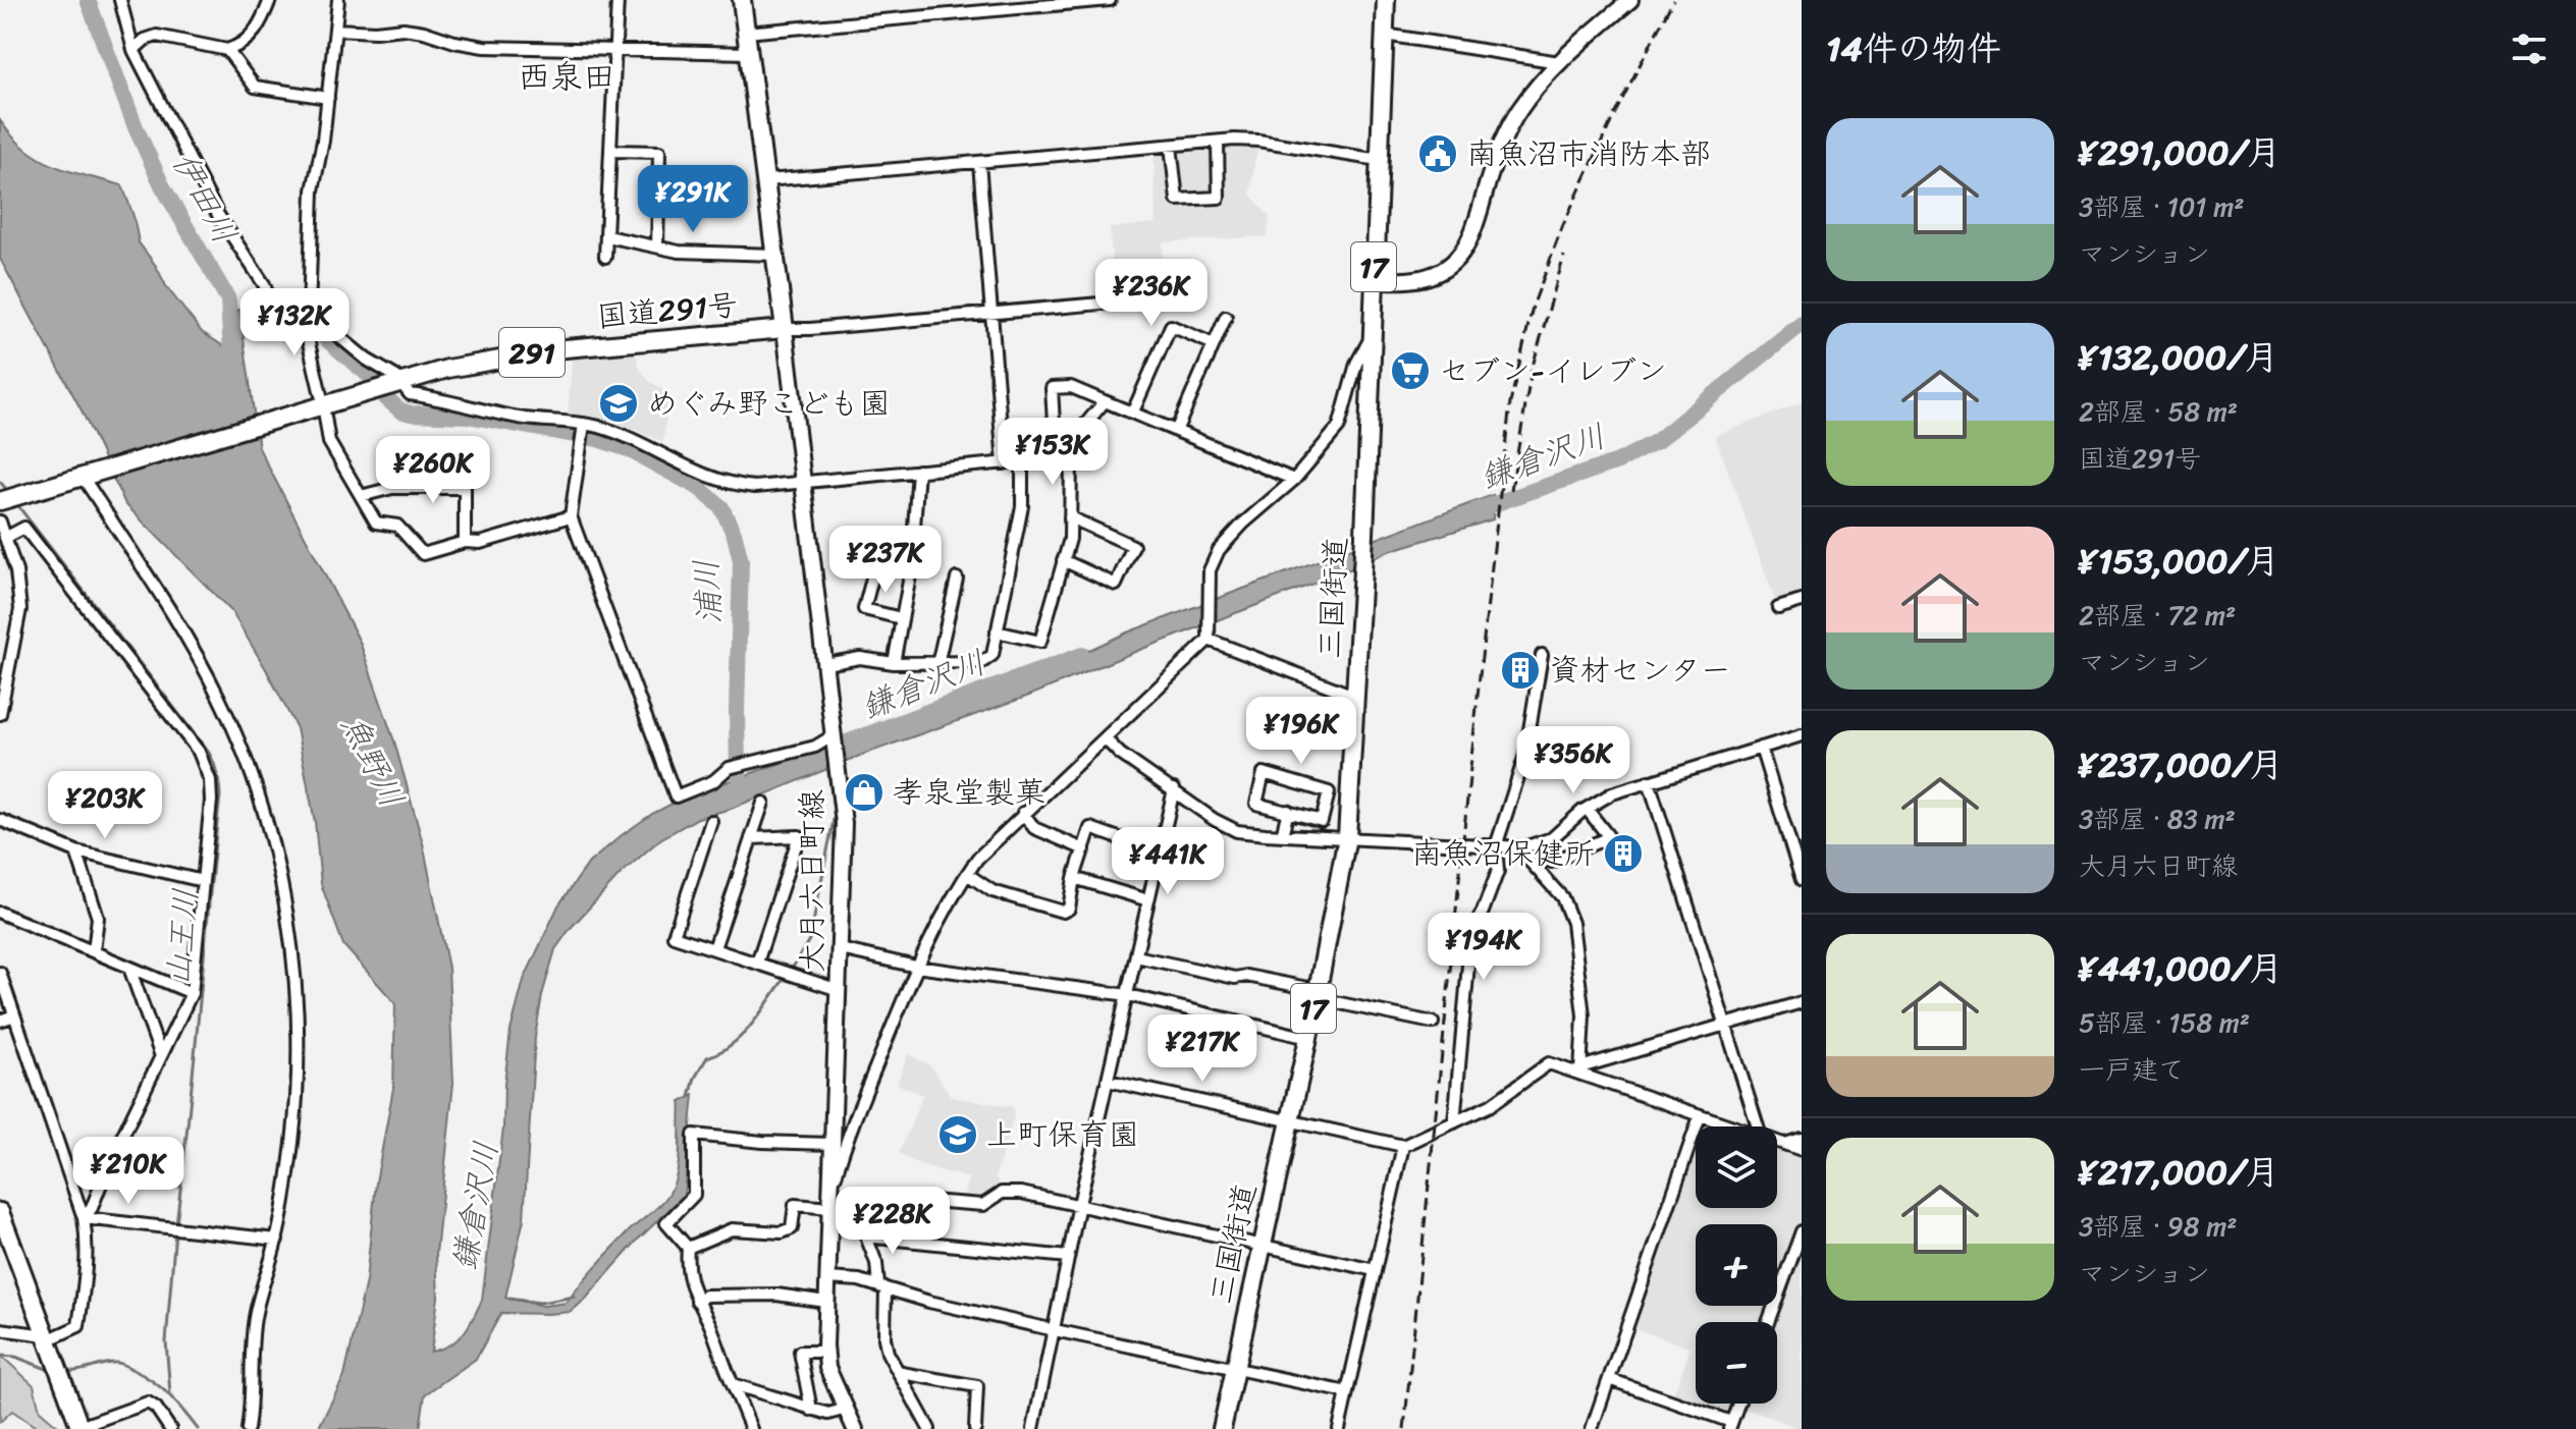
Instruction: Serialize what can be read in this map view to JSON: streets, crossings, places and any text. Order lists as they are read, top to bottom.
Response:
{
  "streets": {
    "highway": [
      "17",
      "国道291号",
      "291",
      "三国街道"
    ],
    "main road": ["大月六日町線"]
  },
  "crossings": [
    ["国道291号", "大月六日町線"]
  ],
  "districts": ["西泉田"],
  "water": [
    "伊田川",
    "鎌倉沢川",
    "浦川",
    "魚野川",
    "山王川"
  ],
  "places": {
    "public building": ["南魚沼市消防本部"],
    "supermarket": ["セブン-イレブン"],
    "school or university": ["めぐみ野こども園", "上町保育園"],
    "building": ["資材センター", "南魚沼保健所"],
    "shop": ["孝泉堂製菓"]
  },
  "page": {
    "heading": "14件の物件",
    "list": [
      {
        "name": "¥291,000/月",
        "note": "3部屋 · 101 m² · マンション"
      },
      {
        "name": "¥132,000/月",
        "note": "2部屋 · 58 m² · 国道291号"
      },
      {
        "name": "¥153,000/月",
        "note": "2部屋 · 72 m² · マンション"
      },
      {
        "name": "¥237,000/月",
        "note": "3部屋 · 83 m² · 大月六日町線"
      },
      {
        "name": "¥441,000/月",
        "note": "5部屋 · 158 m² · 一戸建て"
      },
      {
        "name": "¥217,000/月",
        "note": "3部屋 · 98 m² · マンション"
      }
    ],
    "price": [
      "¥291K",
      "¥236K",
      "¥132K",
      "¥153K",
      "¥260K",
      "¥237K",
      "¥196K",
      "¥356K",
      "¥203K",
      "¥441K",
      "¥194K",
      "¥217K",
      "¥210K",
      "¥228K"
    ],
    "map_buttons": ["+", "−"]
  }
}
